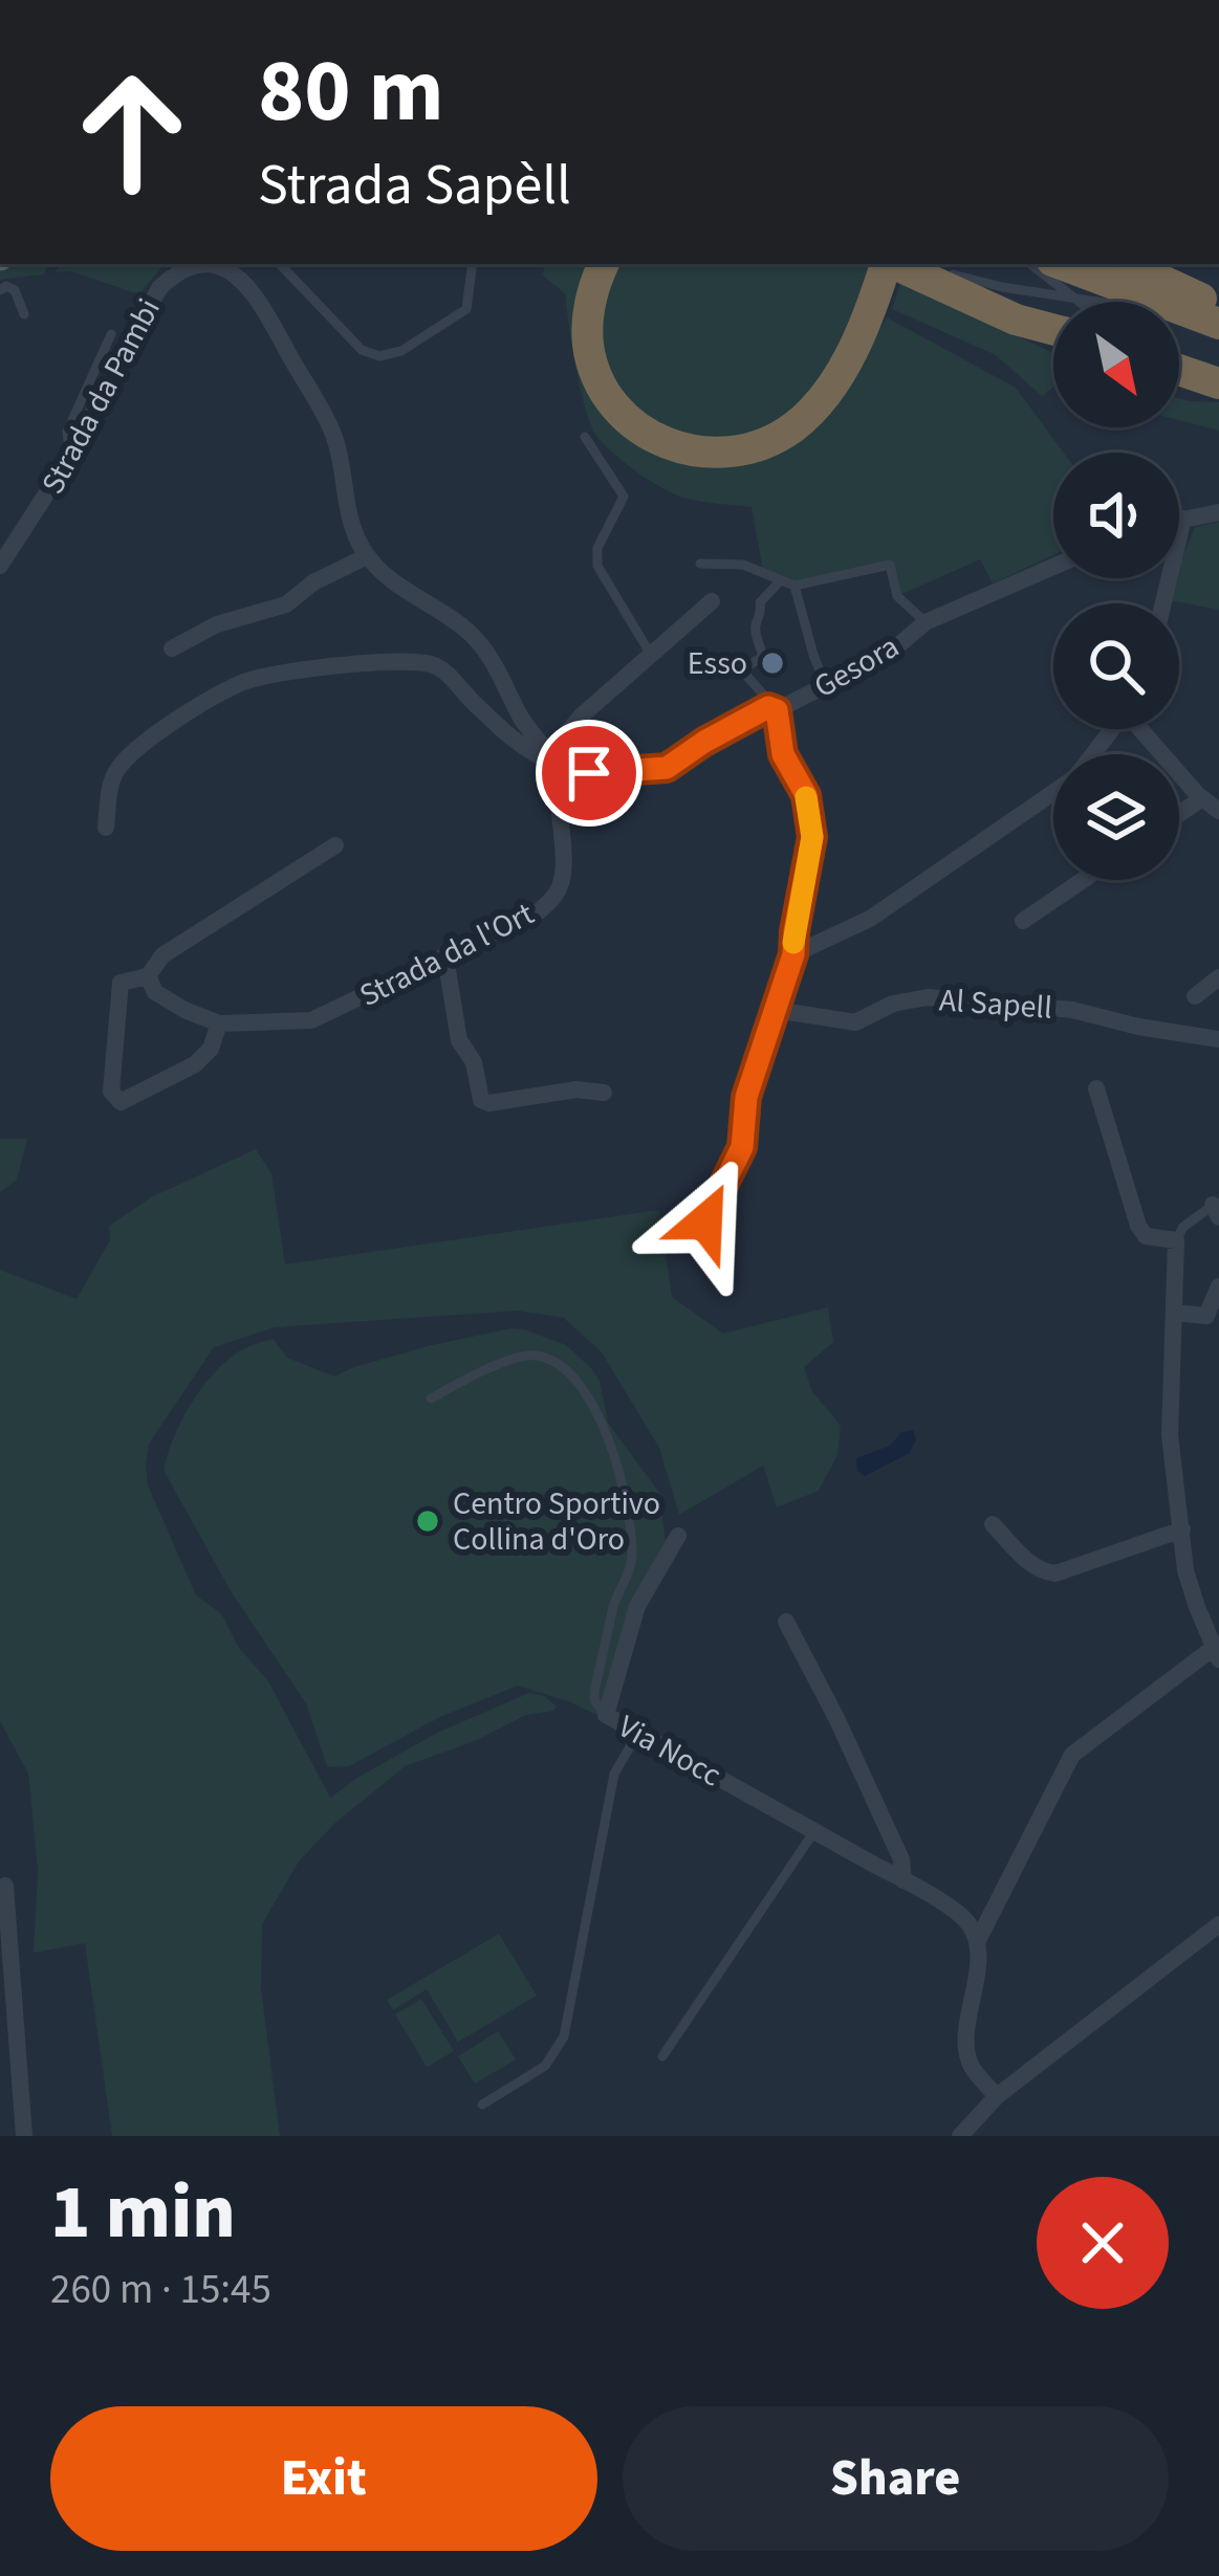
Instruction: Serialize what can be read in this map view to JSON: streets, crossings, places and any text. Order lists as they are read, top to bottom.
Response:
{
  "streets": {
    "street": [
      "Strada da Pambi",
      "Gesora",
      "Strada da l'Ort",
      "Al Sapell",
      "Via Nocc"
    ]
  },
  "crossings": [
    ["Gesora", "Strada da l'Ort"]
  ],
  "places": ["Esso", "Centro Sportivo Collina d'Oro"],
  "north": "bottom right",
  "page": {
    "turn": ["80 m", "Strada Sapèll"],
    "heading": ["1 min", "260 m · 15:45"],
    "buttons": ["Exit", "Share"]
  }
}
